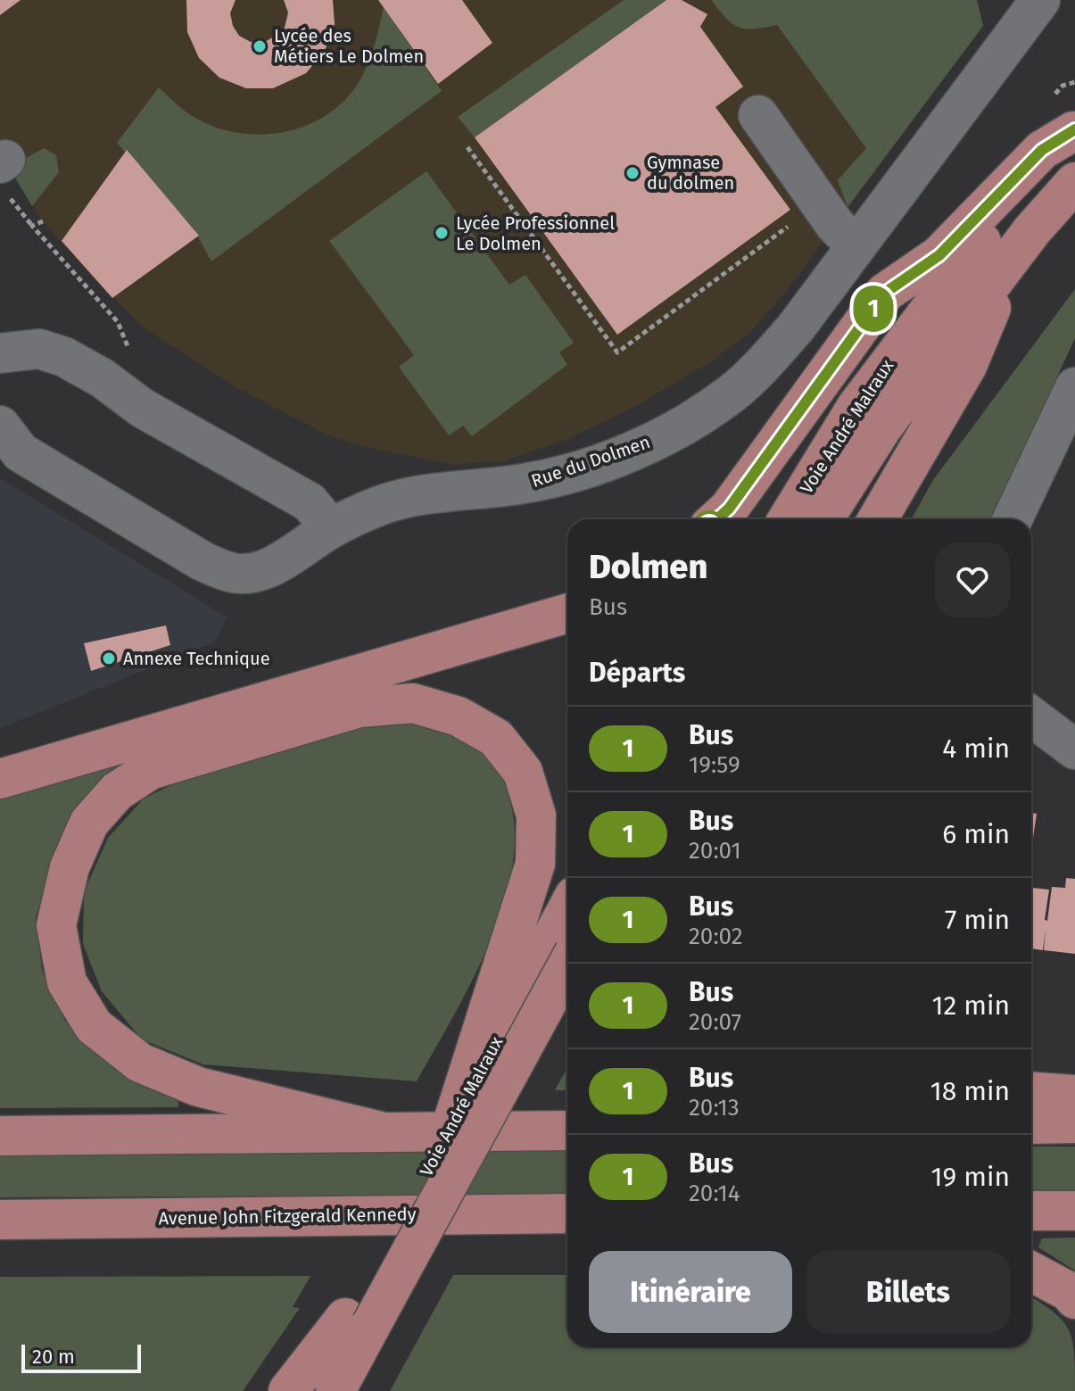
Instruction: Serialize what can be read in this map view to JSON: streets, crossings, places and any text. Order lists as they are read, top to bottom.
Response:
{
  "streets": {
    "main road": ["Voie André Malraux", "Avenue John Fitzgerald Kennedy"],
    "street": ["Rue du Dolmen"]
  },
  "places": [
    "Lycée des Métiers Le Dolmen",
    "Gymnase du dolmen",
    "Lycée Professionnel Le Dolmen",
    "Annexe Technique"
  ],
  "lines": ["bus line 1"],
  "scale_bar": "20 m",
  "page": {
    "on_map": "1",
    "heading": [
      ["Dolmen", "Bus"],
      "Départs"
    ],
    "list": [
      {
        "mark": "1",
        "name": "Bus",
        "note": "19:59",
        "value": "4 min"
      },
      {
        "mark": "1",
        "name": "Bus",
        "note": "20:01",
        "value": "6 min"
      },
      {
        "mark": "1",
        "name": "Bus",
        "note": "20:02",
        "value": "7 min"
      },
      {
        "mark": "1",
        "name": "Bus",
        "note": "20:07",
        "value": "12 min"
      },
      {
        "mark": "1",
        "name": "Bus",
        "note": "20:13",
        "value": "18 min"
      },
      {
        "mark": "1",
        "name": "Bus",
        "note": "20:14",
        "value": "19 min"
      }
    ],
    "buttons": ["Itinéraire", "Billets"],
    "scale": "20 m"
  }
}
